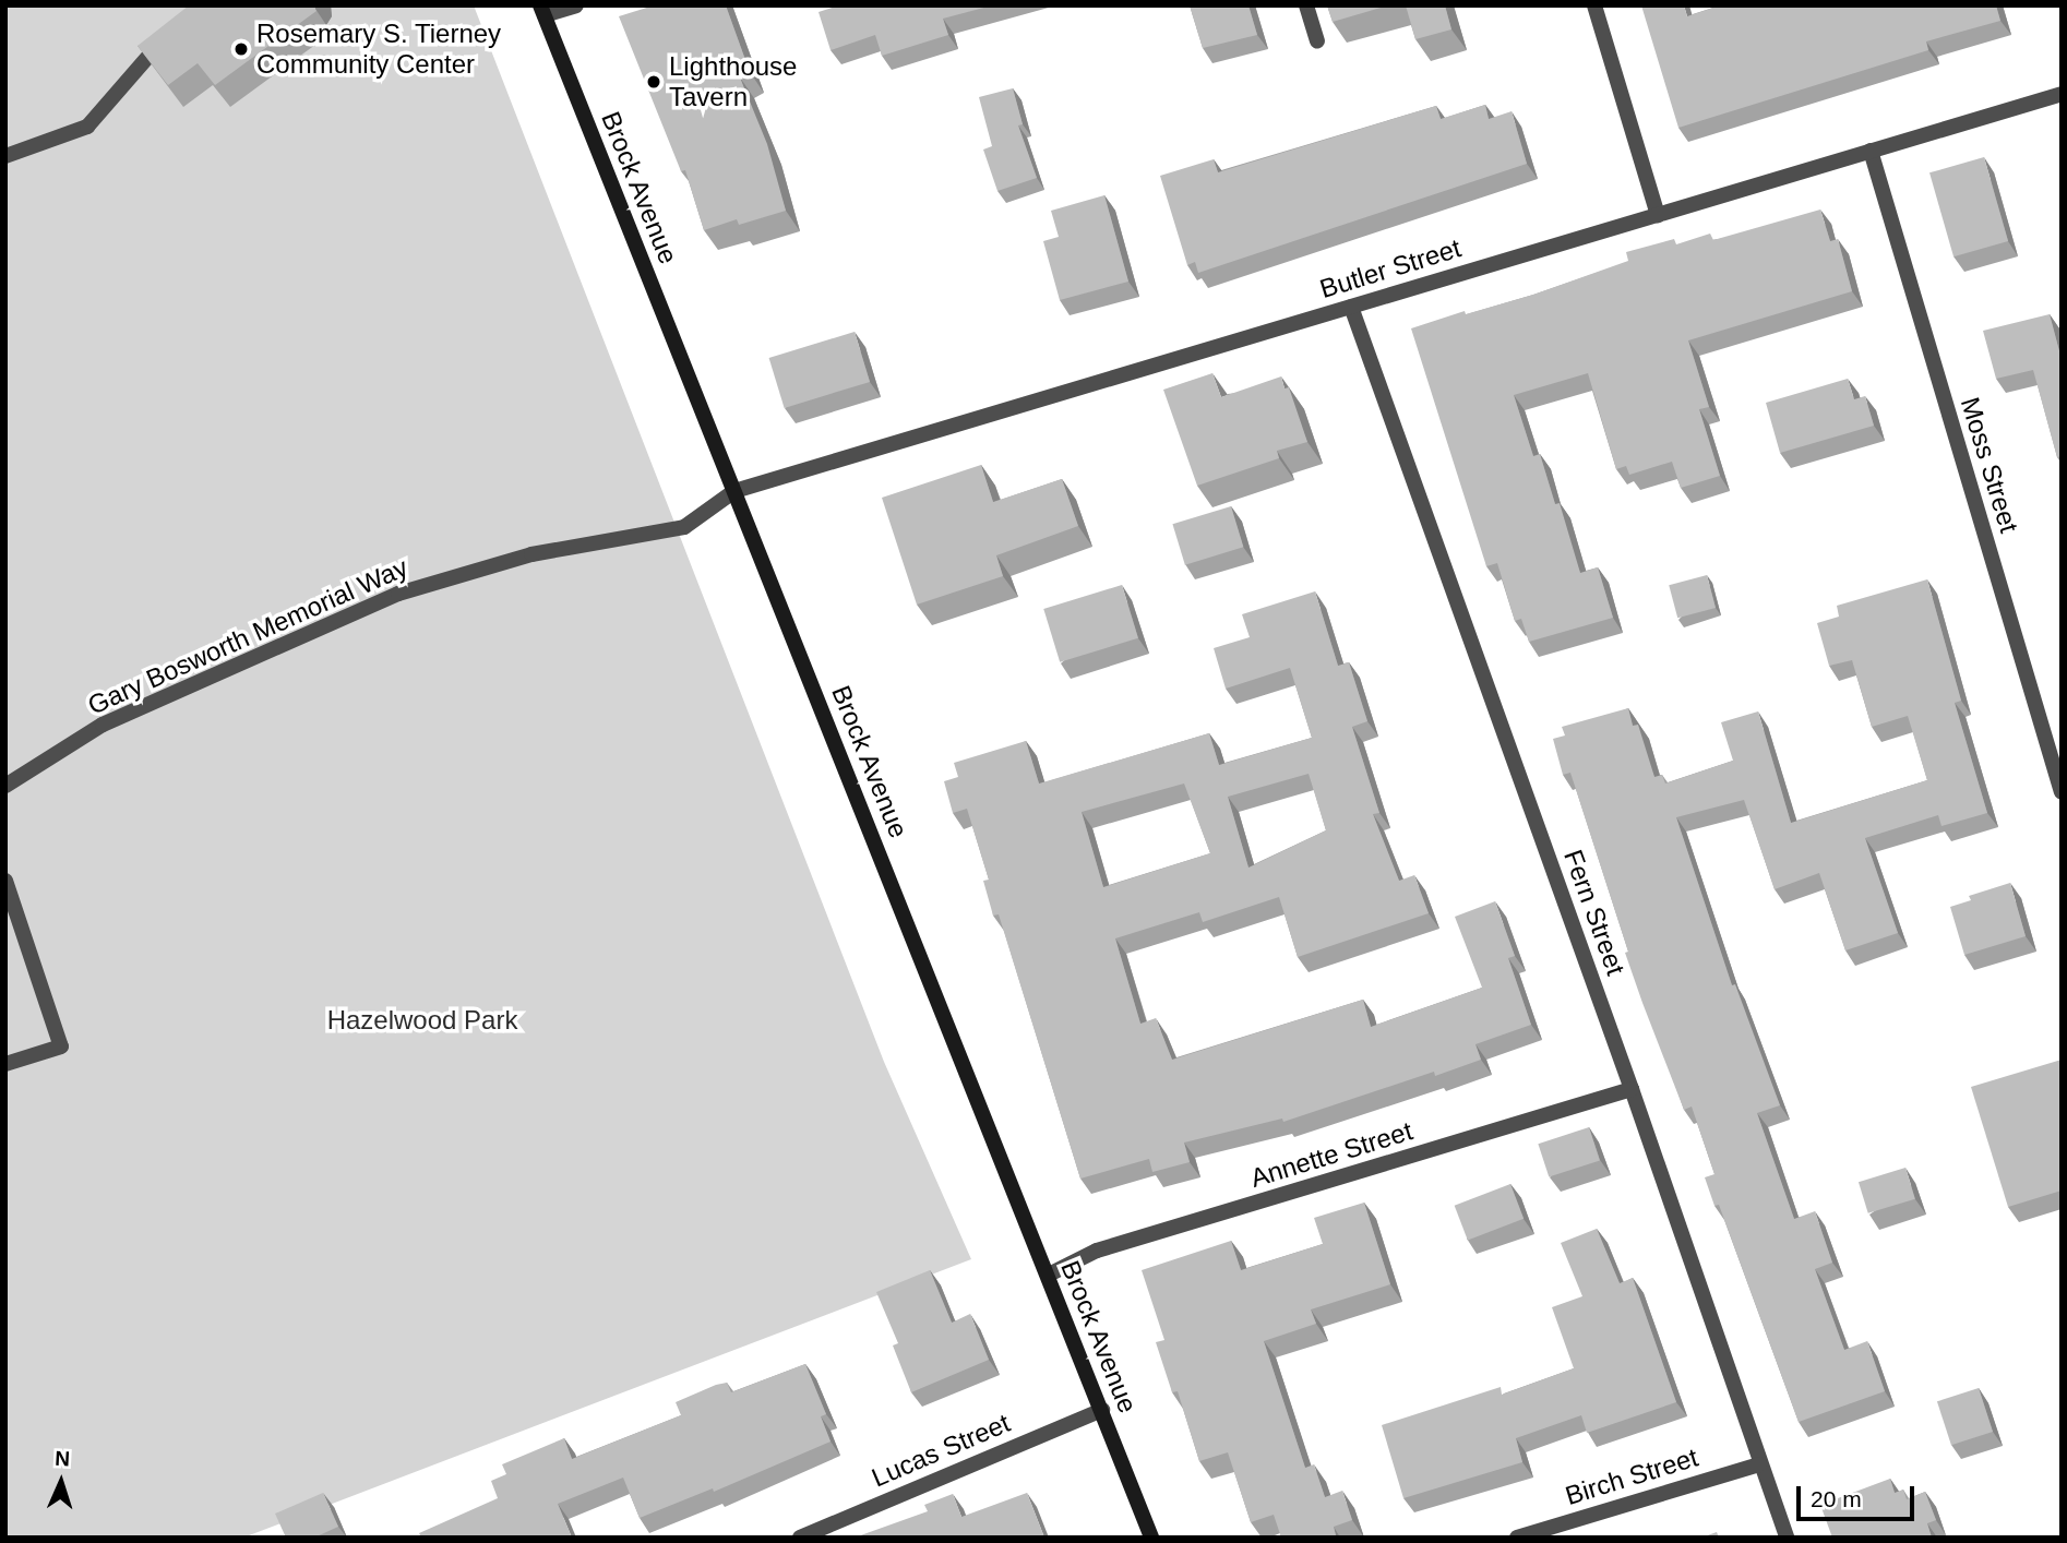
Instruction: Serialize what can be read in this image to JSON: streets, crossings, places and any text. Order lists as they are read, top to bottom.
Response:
{
  "streets": {
    "main road": ["Brock Avenue"],
    "street": [
      "Butler Street",
      "Moss Street",
      "Gary Bosworth Memorial Way",
      "Fern Street",
      "Annette Street",
      "Lucas Street",
      "Birch Street"
    ]
  },
  "crossings": [
    ["Brock Avenue", "Butler Street"],
    ["Brock Avenue", "Gary Bosworth Memorial Way"],
    ["Brock Avenue", "Annette Street"],
    ["Brock Avenue", "Lucas Street"],
    ["Butler Street", "Moss Street"],
    ["Butler Street", "Gary Bosworth Memorial Way"],
    ["Butler Street", "Fern Street"],
    ["Fern Street", "Annette Street"],
    ["Fern Street", "Birch Street"]
  ],
  "parks": ["Hazelwood Park"],
  "places": ["Rosemary S. Tierney Community Center", "Lighthouse Tavern"],
  "scale_bar": "20 m",
  "north": "top"
}
